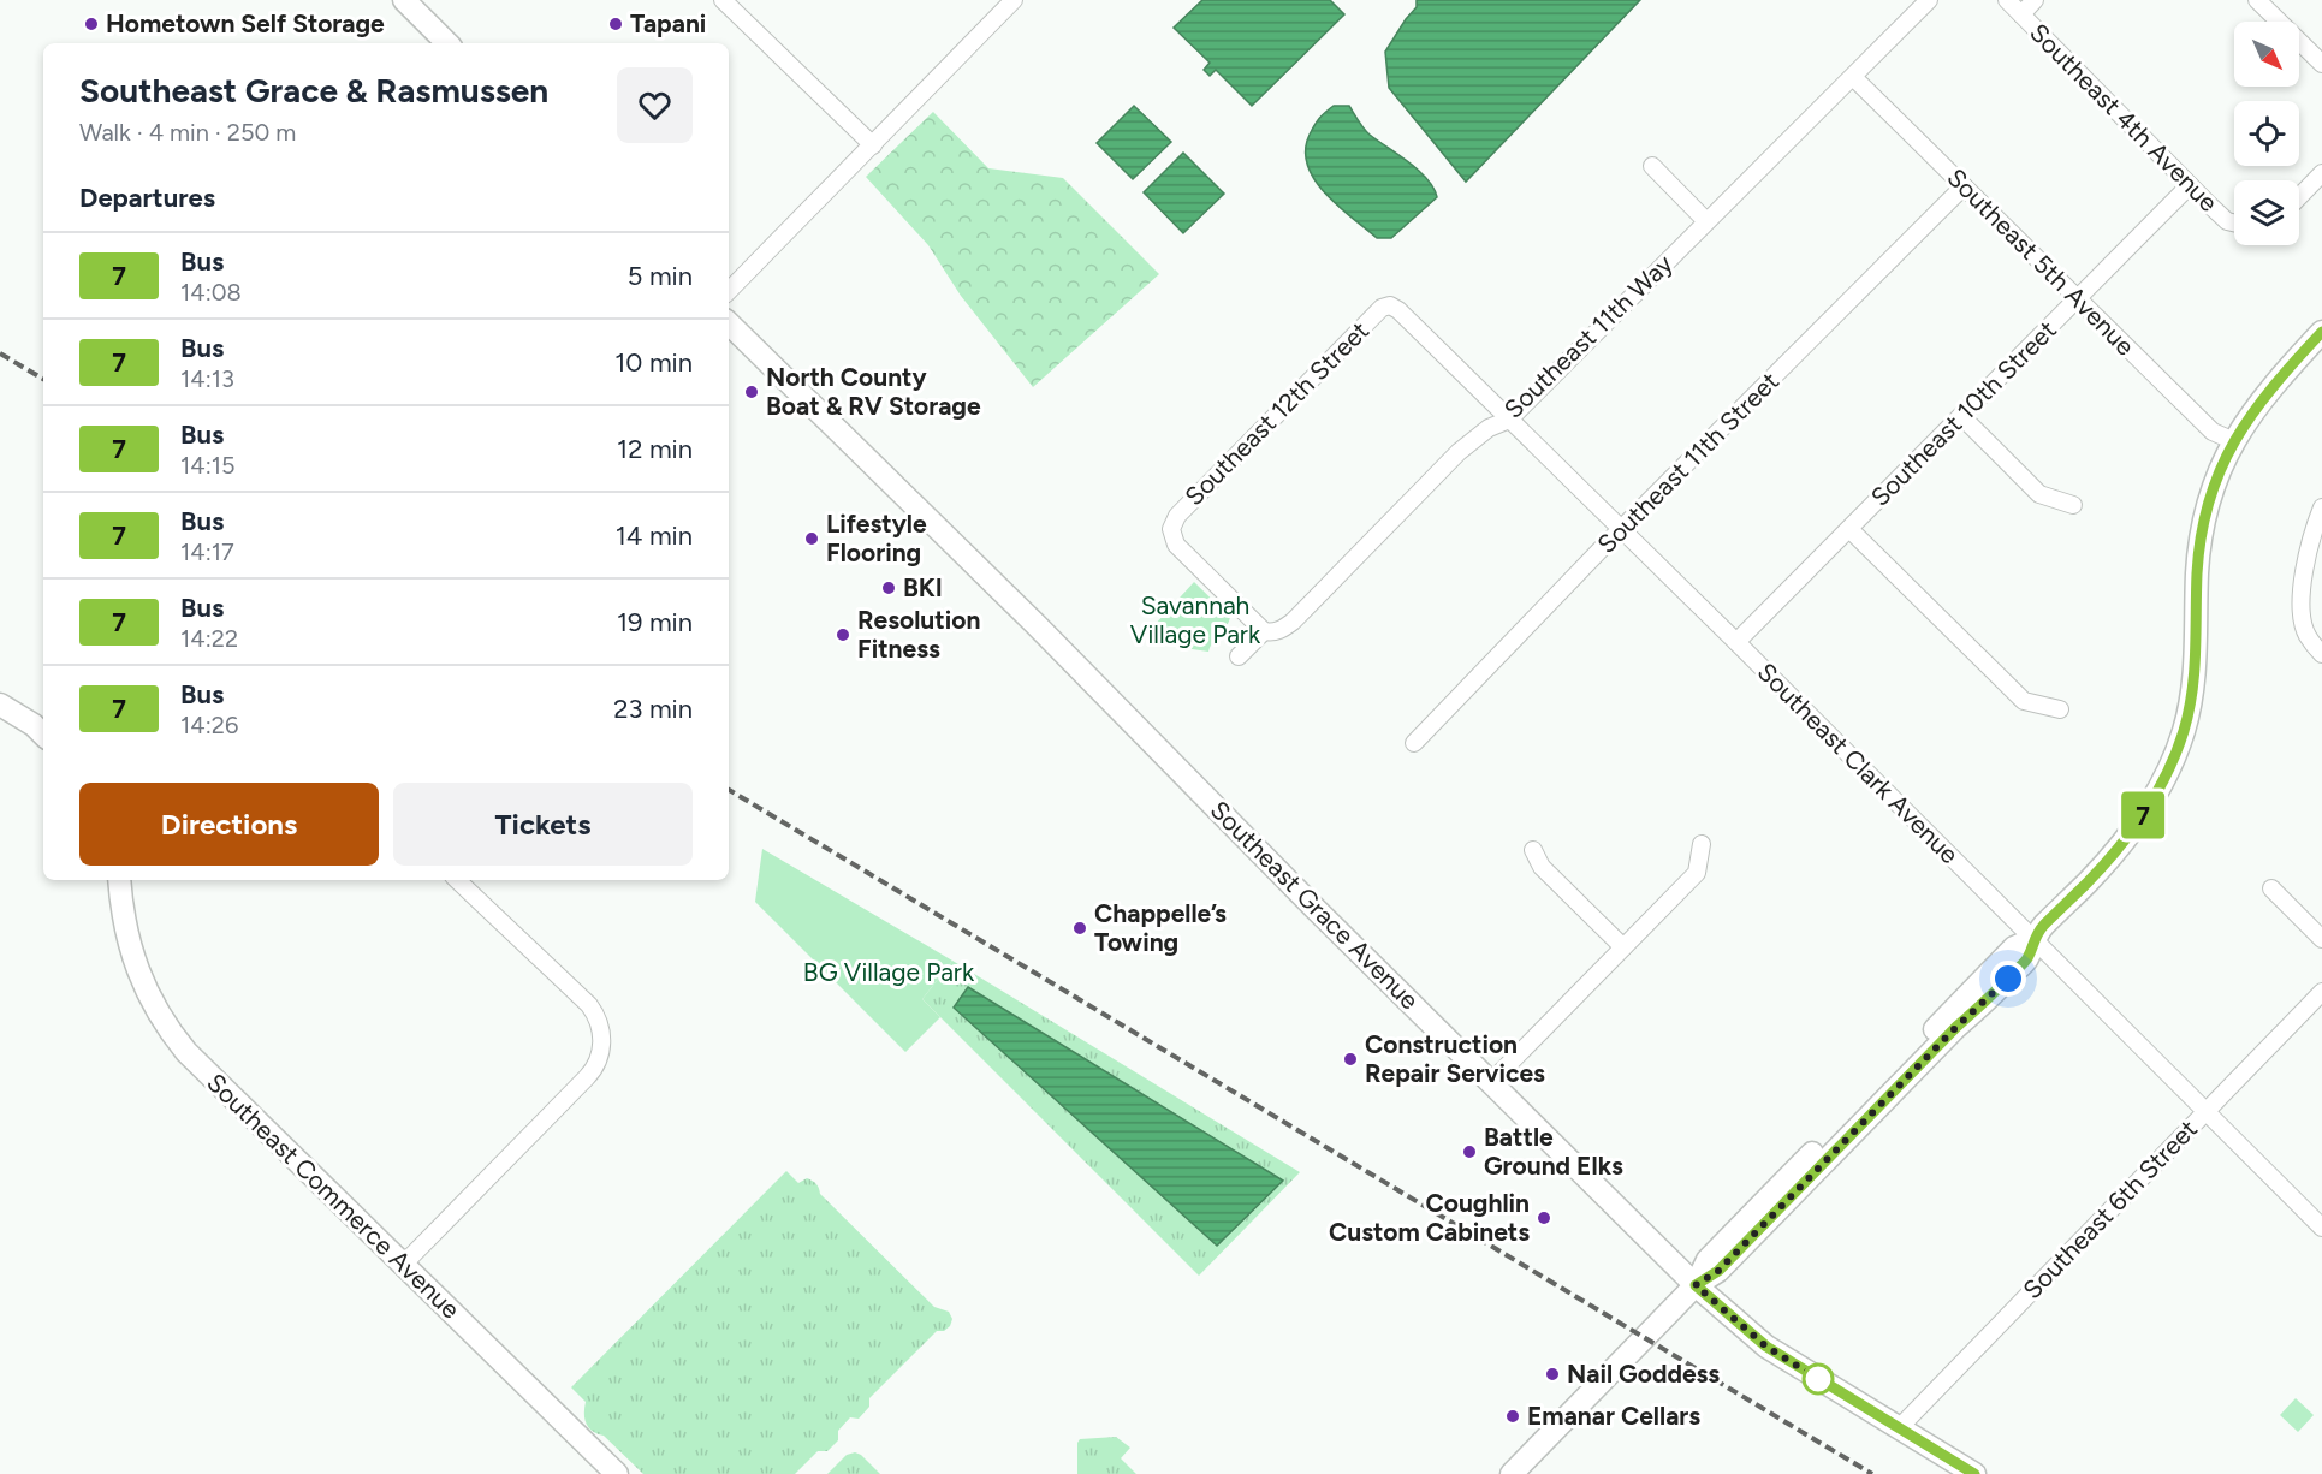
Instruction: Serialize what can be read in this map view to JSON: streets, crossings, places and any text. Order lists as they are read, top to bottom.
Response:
{
  "streets": {
    "street": [
      "Southeast 4th Avenue",
      "Southeast 5th Avenue",
      "Southeast 11th Way",
      "Southeast 12th Street",
      "Southeast 10th Street",
      "Southeast 11th Street",
      "Southeast Clark Avenue",
      "Southeast Grace Avenue",
      "Southeast Commerce Avenue",
      "Southeast 6th Street"
    ]
  },
  "crossings": [
    ["Southeast 4th Avenue", "Southeast 10th Street"],
    ["Southeast 5th Avenue", "Southeast 11th Way"],
    ["Southeast 5th Avenue", "Southeast 10th Street"],
    ["Southeast 5th Avenue", "Southeast 11th Street"],
    ["Southeast 11th Way", "Southeast 12th Street"],
    ["Southeast 11th Way", "Southeast Clark Avenue"],
    ["Southeast 12th Street", "Southeast Clark Avenue"],
    ["Southeast 10th Street", "Southeast Clark Avenue"],
    ["Southeast 11th Street", "Southeast Clark Avenue"],
    ["Southeast Clark Avenue", "Southeast 6th Street"],
    ["Southeast Grace Avenue", "Southeast 6th Street"]
  ],
  "parks": ["Savannah Village Park", "BG Village Park"],
  "places": [
    "Hometown Self Storage",
    "Tapani",
    "North County Boat & RV Storage",
    "Lifestyle Flooring",
    "BKI",
    "Resolution Fitness",
    "Chappelle’s Towing",
    "Construction Repair Services",
    "Battle Ground Elks",
    "Coughlin Custom Cabinets",
    "Nail Goddess",
    "Emanar Cellars"
  ],
  "lines": ["bus line 7"],
  "north": "bottom right",
  "page": {
    "on_map": "7",
    "heading": [
      ["Southeast Grace & Rasmussen", "Walk · 4 min · 250 m"],
      "Departures"
    ],
    "list": [
      {
        "mark": "7",
        "name": "Bus",
        "note": "14:08",
        "value": "5 min"
      },
      {
        "mark": "7",
        "name": "Bus",
        "note": "14:13",
        "value": "10 min"
      },
      {
        "mark": "7",
        "name": "Bus",
        "note": "14:15",
        "value": "12 min"
      },
      {
        "mark": "7",
        "name": "Bus",
        "note": "14:17",
        "value": "14 min"
      },
      {
        "mark": "7",
        "name": "Bus",
        "note": "14:22",
        "value": "19 min"
      },
      {
        "mark": "7",
        "name": "Bus",
        "note": "14:26",
        "value": "23 min"
      }
    ],
    "buttons": ["Directions", "Tickets"]
  }
}
